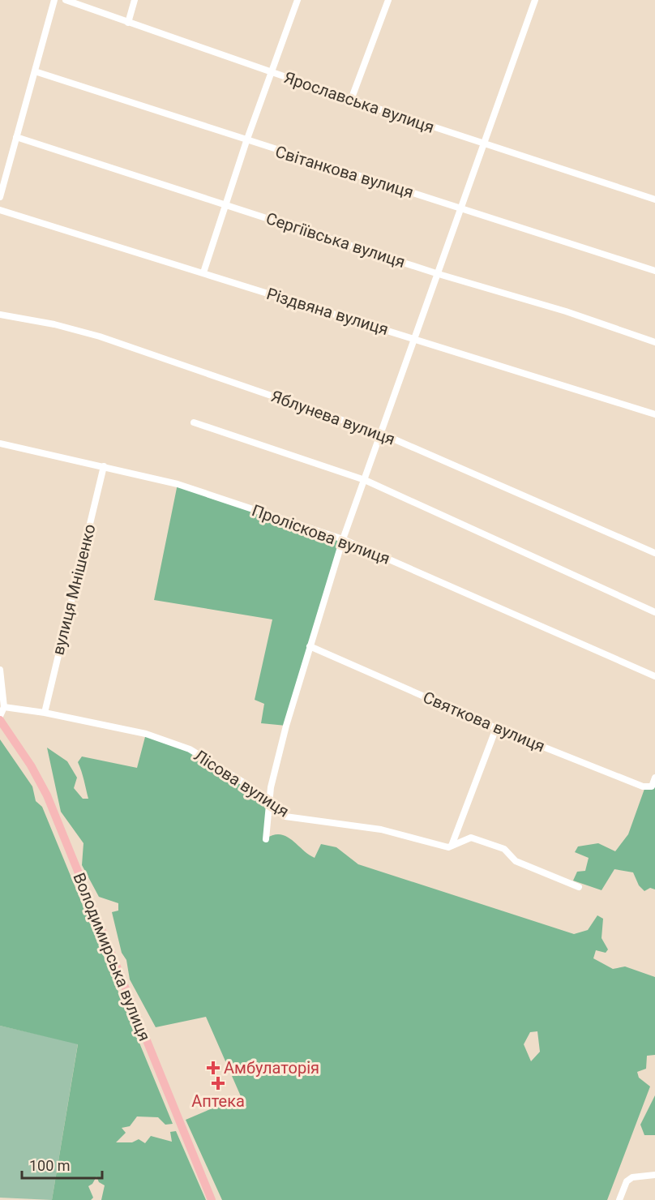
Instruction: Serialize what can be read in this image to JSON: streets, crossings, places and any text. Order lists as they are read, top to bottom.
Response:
{
  "streets": {
    "main road": ["Володимирська вулиця"],
    "street": [
      "Ярославська вулиця",
      "Світанкова вулиця",
      "Сергіївська вулиця",
      "Різдвяна вулиця",
      "Яблунева вулиця",
      "Проліскова вулиця",
      "вулиця Мнішенко",
      "Святкова вулиця",
      "Лісова вулиця"
    ]
  },
  "crossings": [
    ["Проліскова вулиця", "вулиця Мнішенко"],
    ["вулиця Мнішенко", "Лісова вулиця"]
  ],
  "places": {
    "health": ["Амбулаторія", "Аптека"]
  },
  "scale_bar": "100 m"
}
